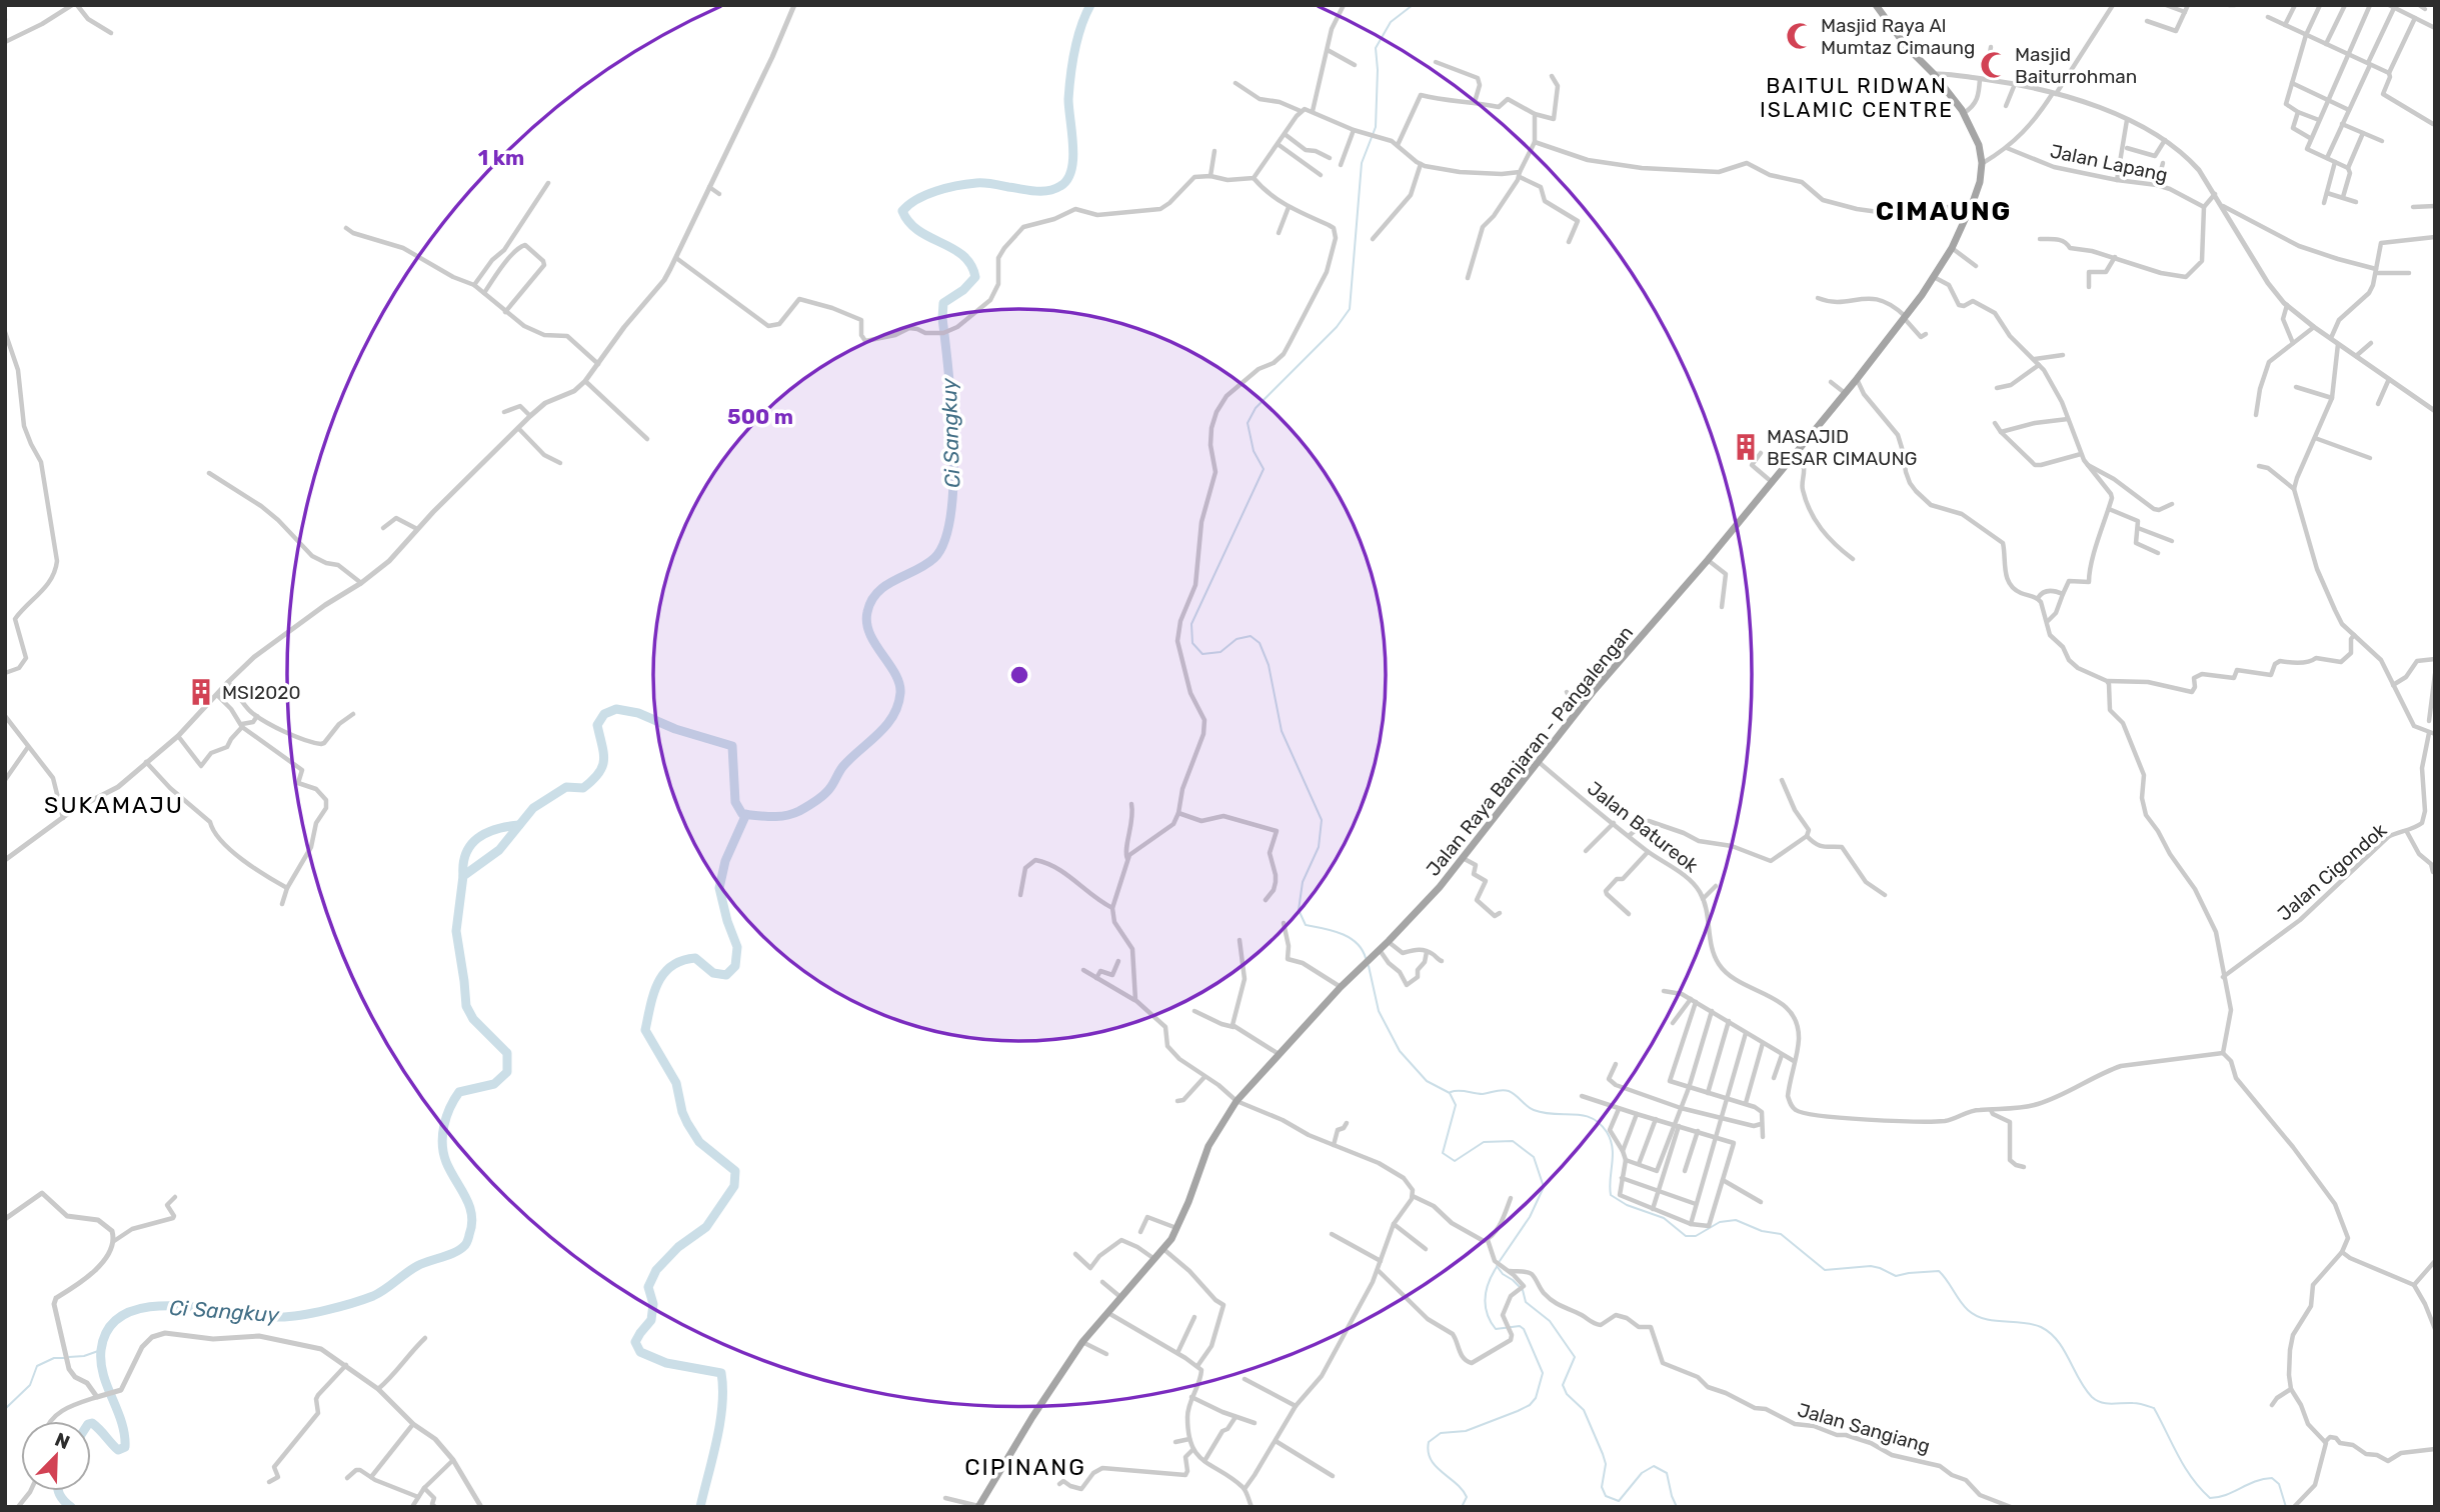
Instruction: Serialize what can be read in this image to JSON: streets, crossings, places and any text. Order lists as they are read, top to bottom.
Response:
{
  "streets": {
    "main road": ["Jalan Raya Banjaran - Pangalengan"],
    "street": [
      "Jalan Lapang",
      "Jalan Batureok",
      "Jalan Cigondok",
      "Jalan Sangiang"
    ]
  },
  "crossings": [
    ["Jalan Raya Banjaran - Pangalengan", "Jalan Batureok"]
  ],
  "districts": [
    "BAITUL RIDWAN ISLAMIC CENTRE",
    "CIMAUNG",
    "SUKAMAJU",
    "CIPINANG"
  ],
  "water": ["Ci Sangkuy"],
  "places": {
    "mosque": ["Masjid Raya Al Mumtaz Cimaung", "Masjid Baiturrohman"],
    "building": ["MASAJID BESAR CIMAUNG", "MSI2020"]
  },
  "north": "top right",
  "rings": ["1 km", "500 m"]
}
